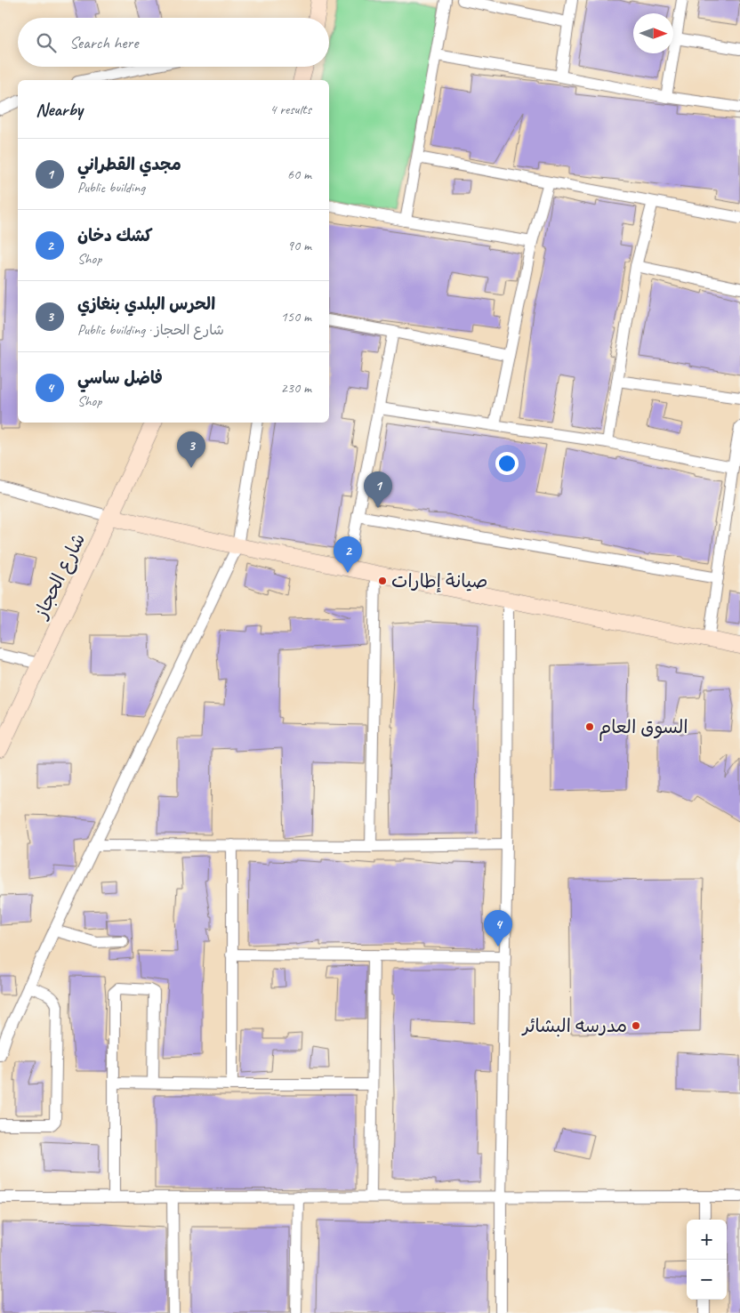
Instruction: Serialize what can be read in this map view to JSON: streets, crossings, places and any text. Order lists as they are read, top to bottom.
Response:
{
  "streets": {
    "street": ["شارع الحجاز"]
  },
  "places": ["صيانة إطارات", "السوق العام", "مدرسه البشائر"],
  "north": "right",
  "page": {
    "search": "Search here",
    "heading": ["Nearby", "4 results"],
    "list": [
      {
        "mark": "1",
        "name": "مجدي القطراني",
        "note": "Public building",
        "value": "60 m"
      },
      {
        "mark": "2",
        "name": "كشك دخان",
        "note": "Shop",
        "value": "90 m"
      },
      {
        "mark": "3",
        "name": "الحرس البلدي بنغازي",
        "note": "Public building · شارع الحجاز",
        "value": "150 m"
      },
      {
        "mark": "4",
        "name": "فاضل ساسي",
        "note": "Shop",
        "value": "230 m"
      }
    ],
    "pins": [
      "3",
      "1",
      "2",
      "4"
    ],
    "map_buttons": ["+", "−"]
  }
}
